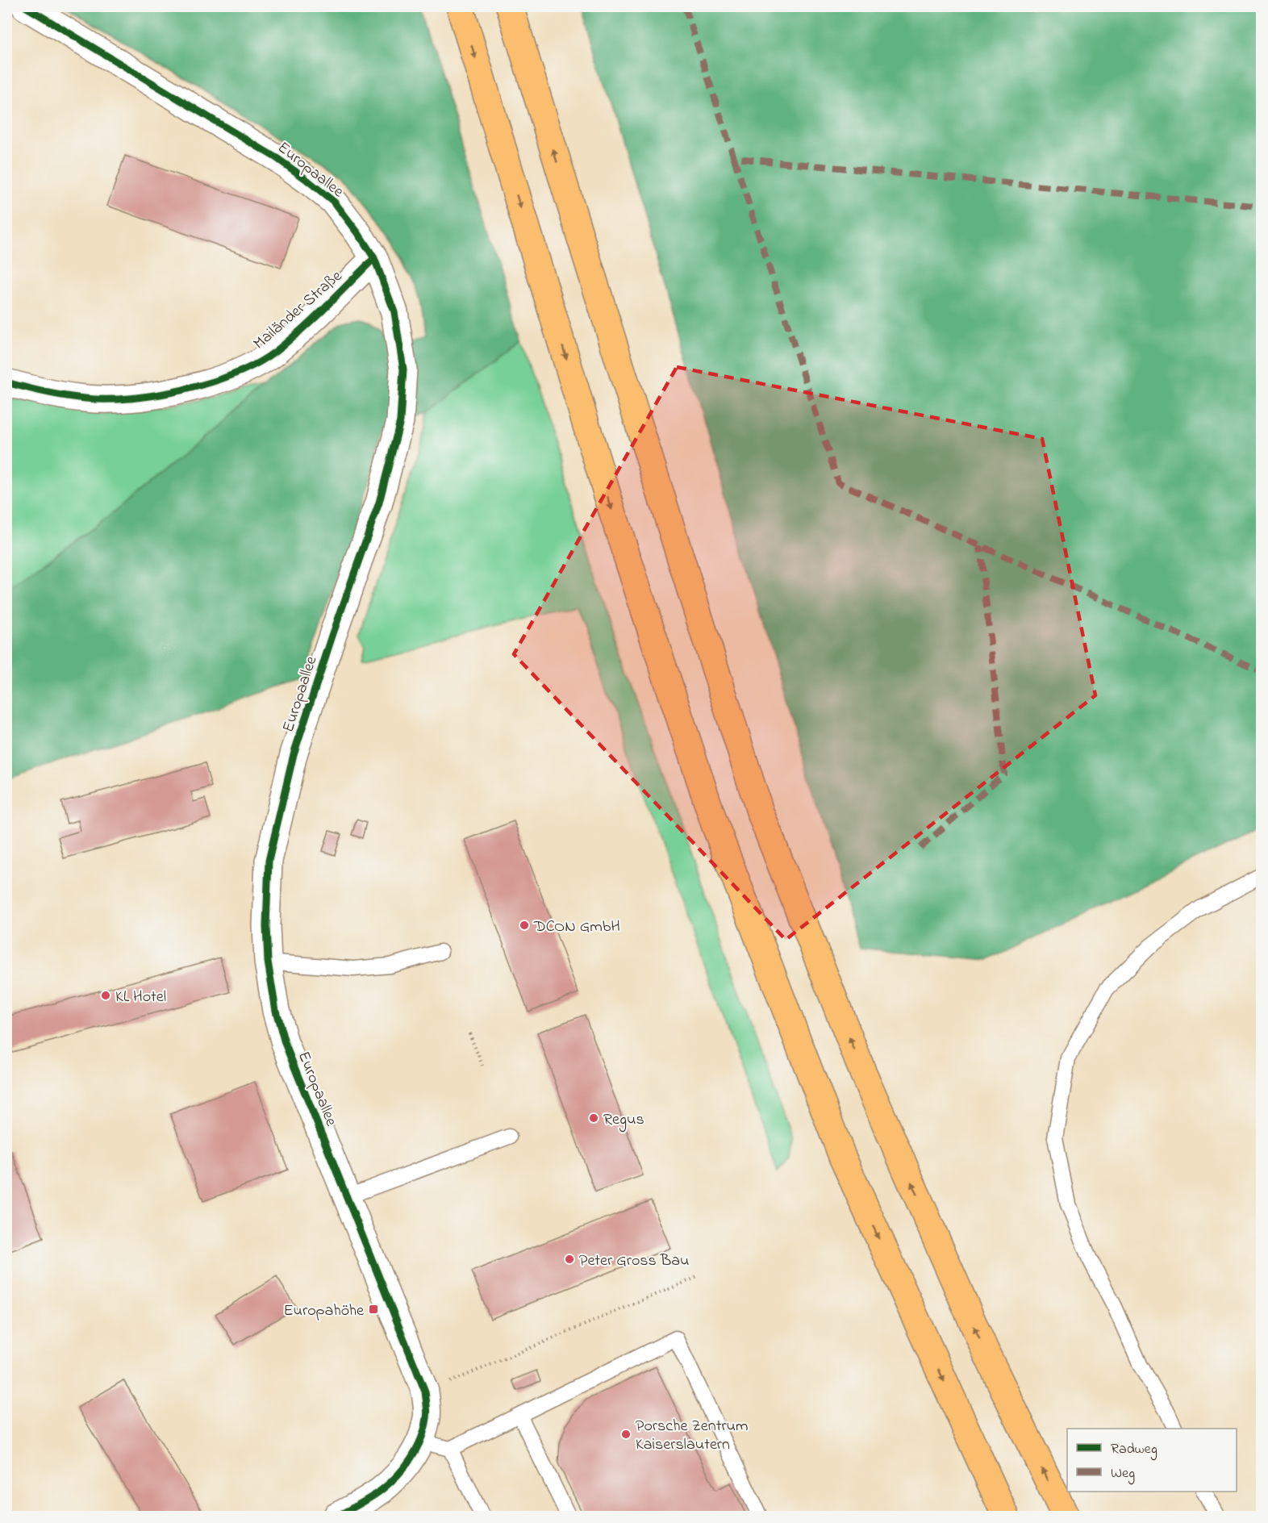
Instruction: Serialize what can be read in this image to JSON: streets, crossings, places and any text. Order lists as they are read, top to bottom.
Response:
{
  "streets": {
    "street": ["Europaallee", "Mailänder Straße"]
  },
  "crossings": [
    ["Europaallee", "Mailänder Straße"]
  ],
  "places": {
    "other": [
      "DCON GmbH",
      "KL Hotel",
      "Regus",
      "Peter Gross Bau",
      "Porsche Zentrum Kaiserslautern"
    ],
    "transit": ["Europahöhe"]
  },
  "legend": ["Radweg", "Weg"]
}
